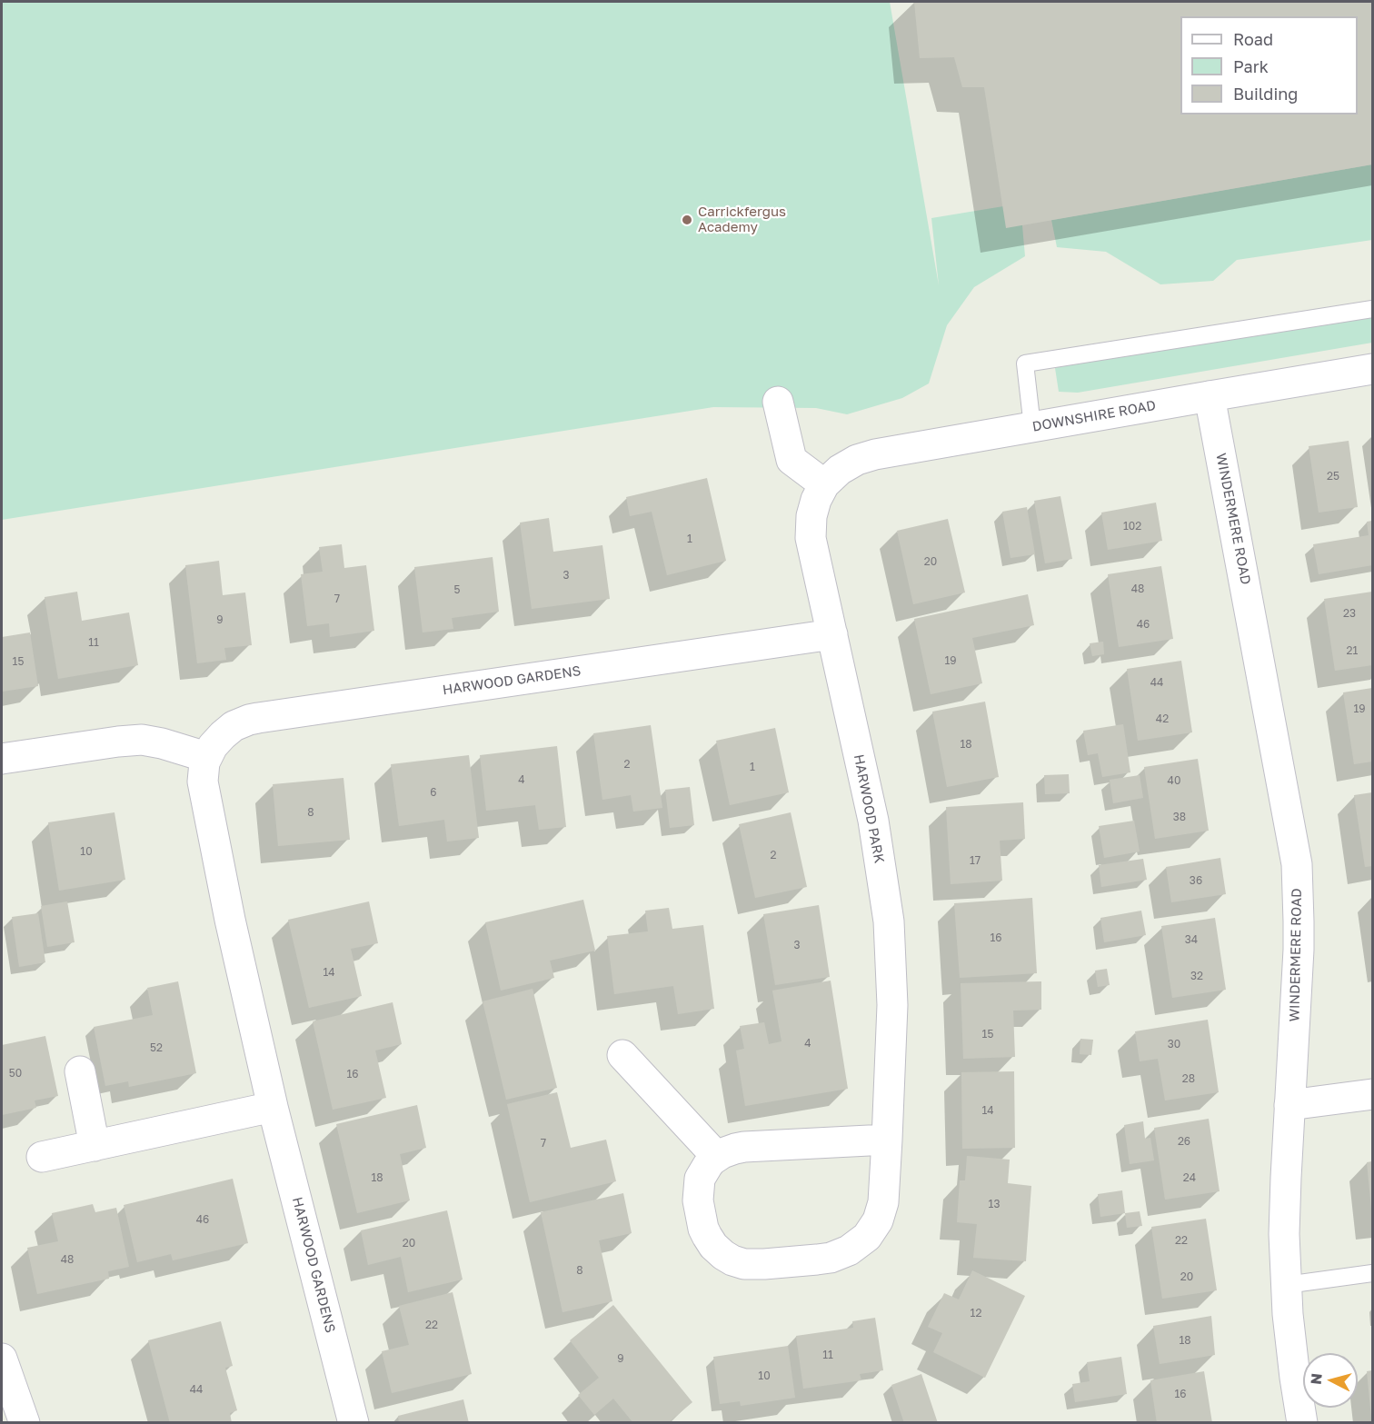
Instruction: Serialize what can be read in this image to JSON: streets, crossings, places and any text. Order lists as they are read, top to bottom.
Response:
{
  "streets": {
    "street": [
      "DOWNSHIRE ROAD",
      "WINDERMERE ROAD",
      "HARWOOD GARDENS",
      "HARWOOD PARK"
    ]
  },
  "crossings": [
    ["DOWNSHIRE ROAD", "WINDERMERE ROAD"],
    ["DOWNSHIRE ROAD", "HARWOOD PARK"],
    ["HARWOOD GARDENS", "HARWOOD PARK"]
  ],
  "places": ["Carrickfergus Academy"],
  "house_numbers": [
    "25",
    "102",
    "1",
    "20",
    "3",
    "48",
    "5",
    "7",
    "23",
    "9",
    "46",
    "11",
    "21",
    "19",
    "15",
    "44",
    "19",
    "42",
    "18",
    "2",
    "1",
    "4",
    "40",
    "6",
    "8",
    "38",
    "10",
    "2",
    "17",
    "36",
    "16",
    "34",
    "3",
    "14",
    "32",
    "15",
    "4",
    "30",
    "52",
    "50",
    "16",
    "28",
    "14",
    "26",
    "7",
    "18",
    "24",
    "13",
    "46",
    "22",
    "20",
    "48",
    "8",
    "20",
    "12",
    "22",
    "18",
    "11",
    "9",
    "10",
    "44",
    "16"
  ],
  "legend": ["Road", "Park", "Building"],
  "north": "left"
}
